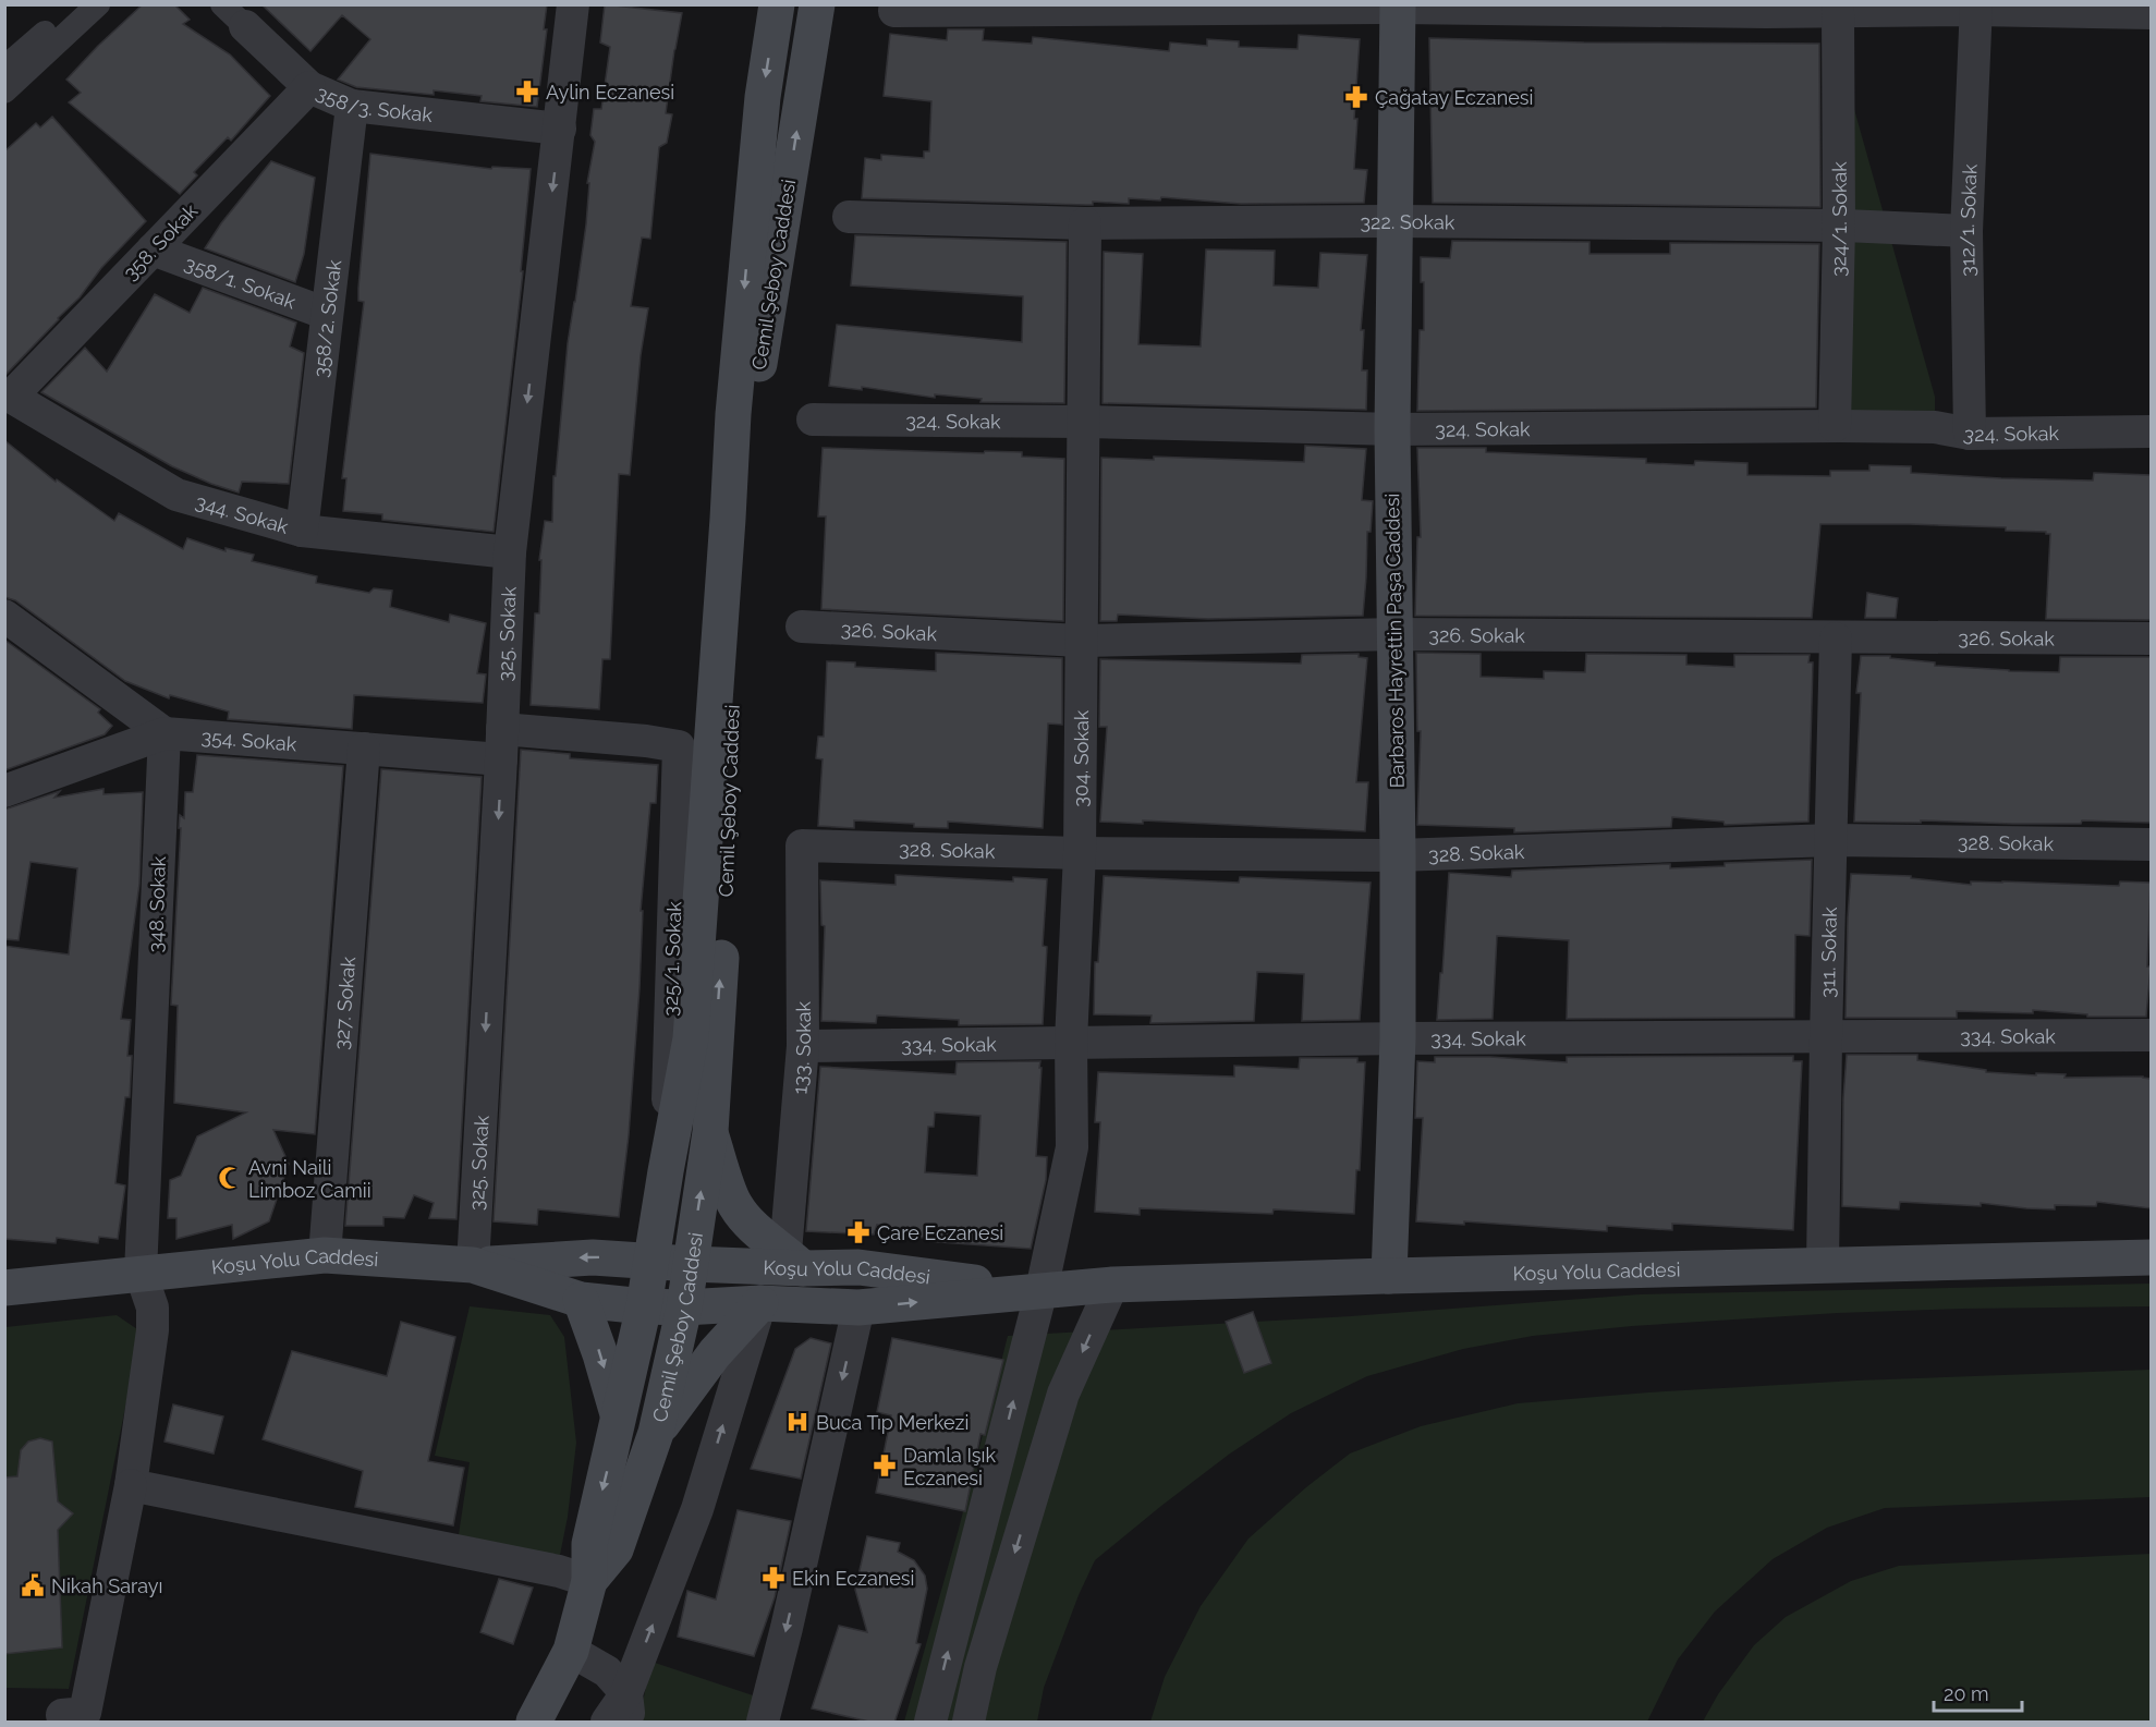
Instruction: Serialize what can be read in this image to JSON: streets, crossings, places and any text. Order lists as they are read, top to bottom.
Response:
{
  "streets": {
    "main road": ["Cemil Şeboy Caddesi", "Barbaros Hayrettin Paşa Caddesi", "Koşu Yolu Caddesi"],
    "street": [
      "358/3. Sokak",
      "324/1. Sokak",
      "312/1. Sokak",
      "322. Sokak",
      "358. Sokak",
      "358/1. Sokak",
      "358/2. Sokak",
      "324. Sokak",
      "344. Sokak",
      "326. Sokak",
      "325. Sokak",
      "354. Sokak",
      "304. Sokak",
      "328. Sokak",
      "348. Sokak",
      "311. Sokak",
      "325/1. Sokak",
      "327. Sokak",
      "334. Sokak",
      "133. Sokak"
    ]
  },
  "crossings": [
    ["358/3. Sokak", "358. Sokak"],
    ["358/3. Sokak", "358/2. Sokak"],
    ["358/3. Sokak", "325. Sokak"],
    ["324/1. Sokak", "322. Sokak"],
    ["324/1. Sokak", "324. Sokak"],
    ["312/1. Sokak", "322. Sokak"],
    ["312/1. Sokak", "324. Sokak"],
    ["322. Sokak", "Barbaros Hayrettin Paşa Caddesi"],
    ["322. Sokak", "304. Sokak"],
    ["358. Sokak", "358/1. Sokak"],
    ["358. Sokak", "344. Sokak"],
    ["Cemil Şeboy Caddesi", "325/1. Sokak"],
    ["Cemil Şeboy Caddesi", "Koşu Yolu Caddesi"],
    ["358/1. Sokak", "358/2. Sokak"],
    ["358/2. Sokak", "344. Sokak"],
    ["324. Sokak", "Barbaros Hayrettin Paşa Caddesi"],
    ["324. Sokak", "304. Sokak"],
    ["344. Sokak", "325. Sokak"],
    ["326. Sokak", "Barbaros Hayrettin Paşa Caddesi"],
    ["326. Sokak", "304. Sokak"],
    ["326. Sokak", "311. Sokak"],
    ["325. Sokak", "354. Sokak"],
    ["325. Sokak", "Koşu Yolu Caddesi"],
    ["Barbaros Hayrettin Paşa Caddesi", "328. Sokak"],
    ["Barbaros Hayrettin Paşa Caddesi", "334. Sokak"],
    ["Barbaros Hayrettin Paşa Caddesi", "Koşu Yolu Caddesi"],
    ["354. Sokak", "348. Sokak"],
    ["354. Sokak", "325/1. Sokak"],
    ["354. Sokak", "327. Sokak"],
    ["304. Sokak", "328. Sokak"],
    ["304. Sokak", "334. Sokak"],
    ["304. Sokak", "Koşu Yolu Caddesi"],
    ["328. Sokak", "311. Sokak"],
    ["328. Sokak", "133. Sokak"],
    ["348. Sokak", "Koşu Yolu Caddesi"],
    ["311. Sokak", "334. Sokak"],
    ["311. Sokak", "Koşu Yolu Caddesi"],
    ["327. Sokak", "Koşu Yolu Caddesi"],
    ["334. Sokak", "133. Sokak"],
    ["133. Sokak", "Koşu Yolu Caddesi"]
  ],
  "one_way": ["325. Sokak"],
  "places": {
    "pharmacy": [
      "Aylin Eczanesi",
      "Çağatay Eczanesi",
      "Çare Eczanesi",
      "Damla Işık Eczanesi",
      "Ekin Eczanesi"
    ],
    "mosque": ["Avni Naili Limboz Camii"],
    "hospital": ["Buca Tıp Merkezi"],
    "public building": ["Nikah Sarayı"]
  },
  "scale_bar": "20 m"
}
